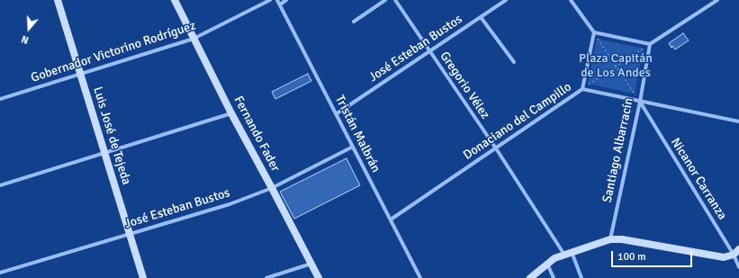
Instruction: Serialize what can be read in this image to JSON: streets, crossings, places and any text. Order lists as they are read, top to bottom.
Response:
{
  "streets": {
    "main road": ["Fernando Fader", "Luis José de Tejeda"],
    "street": [
      "José Esteban Bustos",
      "Gobernador Victorino Rodríguez",
      "Gregorio Vélez",
      "Donaciano del Campillo",
      "Tristán Malbrán",
      "Santiago Albarracín",
      "Nicanor Carranza"
    ]
  },
  "crossings": [
    ["José Esteban Bustos", "Gregorio Vélez"],
    ["José Esteban Bustos", "Fernando Fader"],
    ["José Esteban Bustos", "Tristán Malbrán"],
    ["José Esteban Bustos", "Luis José de Tejeda"],
    ["Gobernador Victorino Rodríguez", "Fernando Fader"],
    ["Gobernador Victorino Rodríguez", "Luis José de Tejeda"],
    ["Gregorio Vélez", "Donaciano del Campillo"],
    ["Donaciano del Campillo", "Tristán Malbrán"],
    ["Santiago Albarracín", "Nicanor Carranza"]
  ],
  "parks": ["Plaza Capitán de Los Andes"],
  "scale_bar": "100 m",
  "north": "bottom"
}
